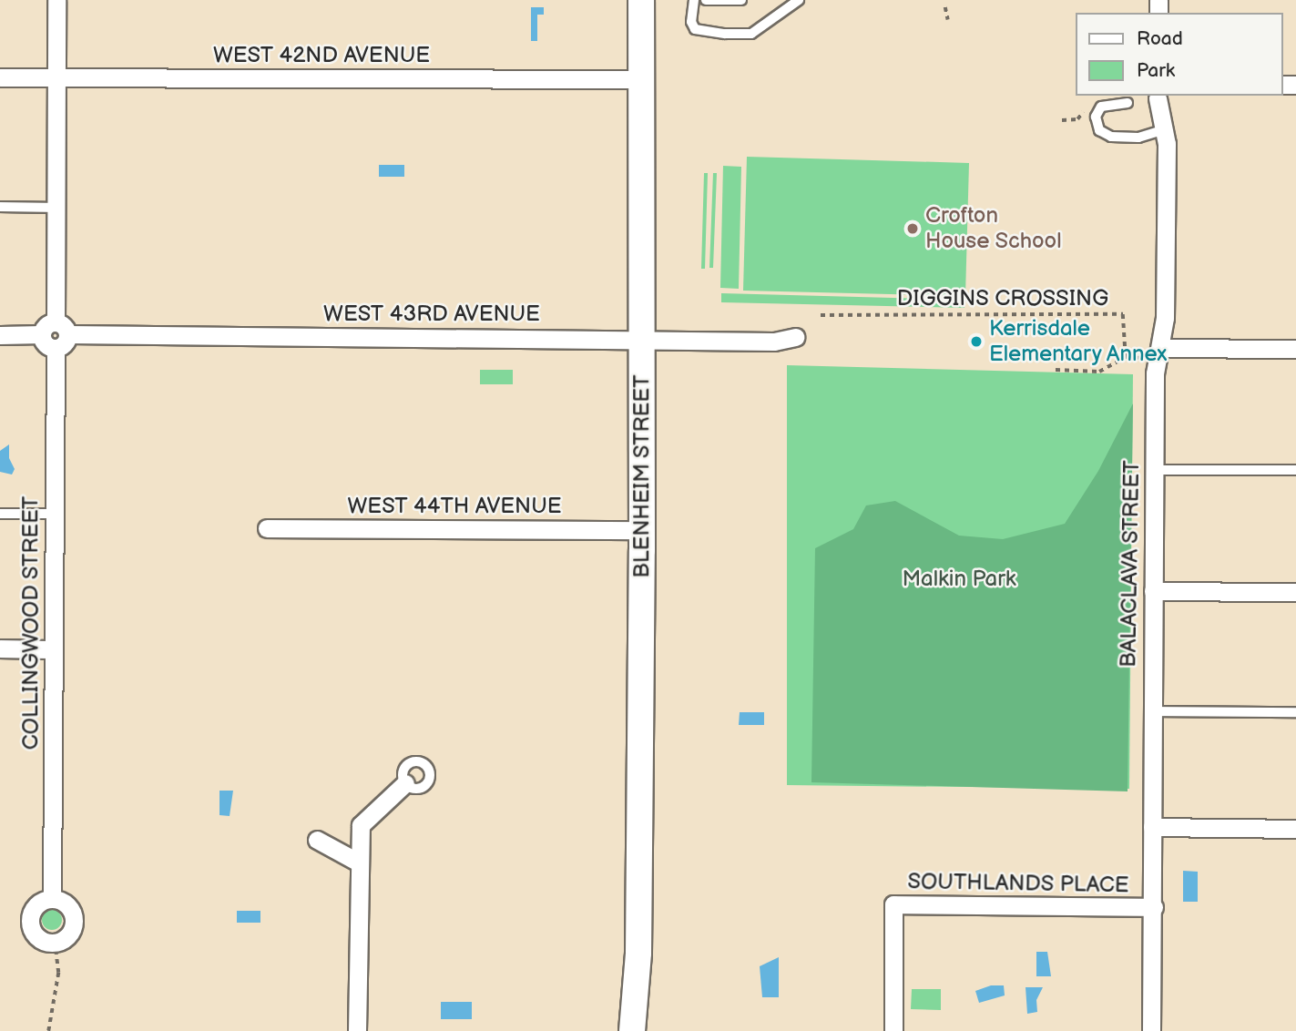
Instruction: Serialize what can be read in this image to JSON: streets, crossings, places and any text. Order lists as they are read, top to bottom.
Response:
{
  "streets": {
    "street": [
      "WEST 42ND AVENUE",
      "WEST 43RD AVENUE",
      "BLENHEIM STREET",
      "WEST 44TH AVENUE",
      "BALACLAVA STREET",
      "COLLINGWOOD STREET",
      "SOUTHLANDS PLACE"
    ],
    "path": ["DIGGINS CROSSING"]
  },
  "crossings": [
    ["WEST 42ND AVENUE", "BLENHEIM STREET"],
    ["WEST 43RD AVENUE", "BLENHEIM STREET"],
    ["WEST 43RD AVENUE", "COLLINGWOOD STREET"],
    ["BLENHEIM STREET", "WEST 44TH AVENUE"],
    ["BALACLAVA STREET", "SOUTHLANDS PLACE"]
  ],
  "parks": ["Malkin Park"],
  "places": ["Crofton House School", "Kerrisdale Elementary Annex"],
  "legend": ["Road", "Park"]
}
